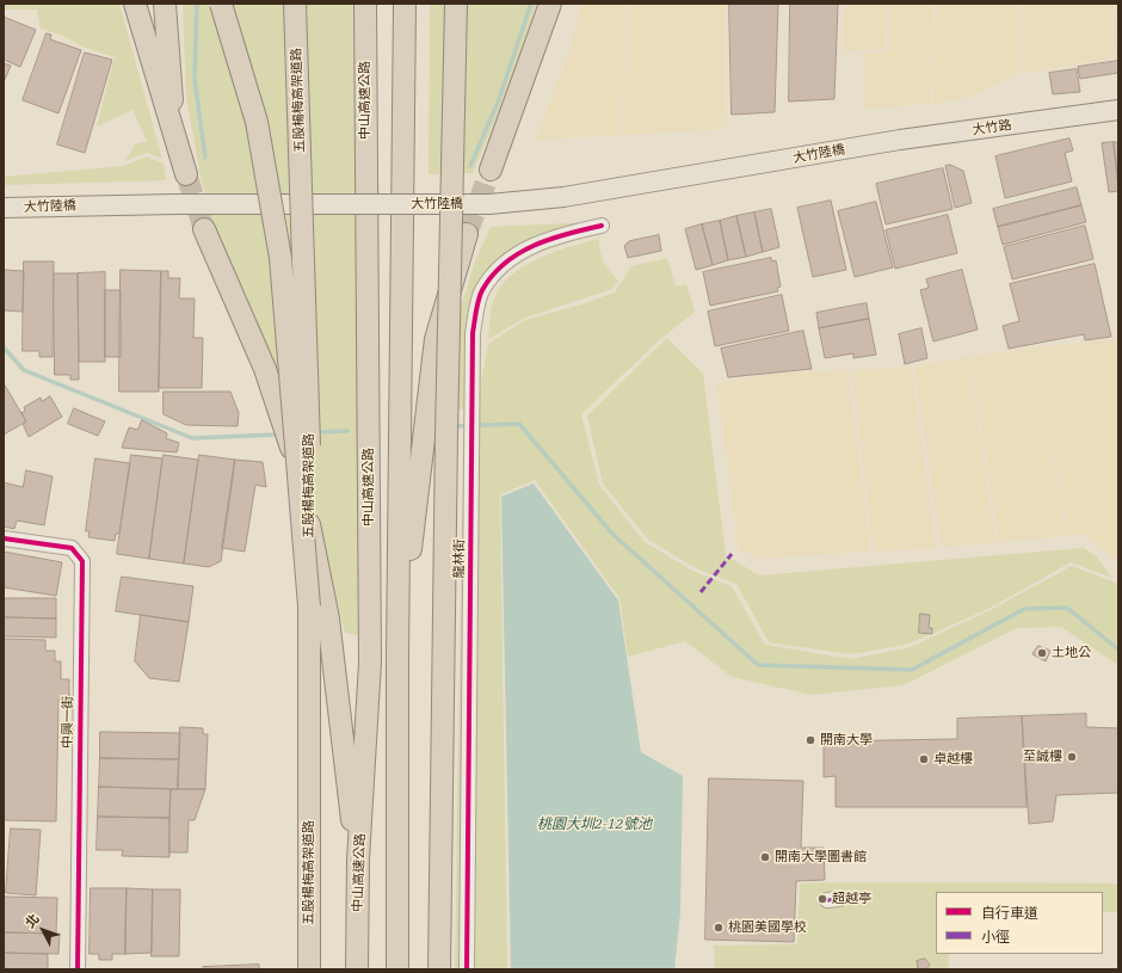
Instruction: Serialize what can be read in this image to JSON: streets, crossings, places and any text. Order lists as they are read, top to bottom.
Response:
{
  "streets": {
    "highway": ["五股楊梅高架道路", "中山高速公路"],
    "main road": ["大竹路", "大竹陸橋"],
    "street": ["龍林街", "中興一街"]
  },
  "crossings": [
    ["大竹路", "大竹陸橋"]
  ],
  "water": ["桃園大圳2-12號池"],
  "places": [
    "土地公",
    "開南大學",
    "至誠樓",
    "卓越樓",
    "開南大學圖書館",
    "超越亭",
    "桃園美國學校"
  ],
  "legend": ["自行車道", "小徑"],
  "north": "top left"
}
